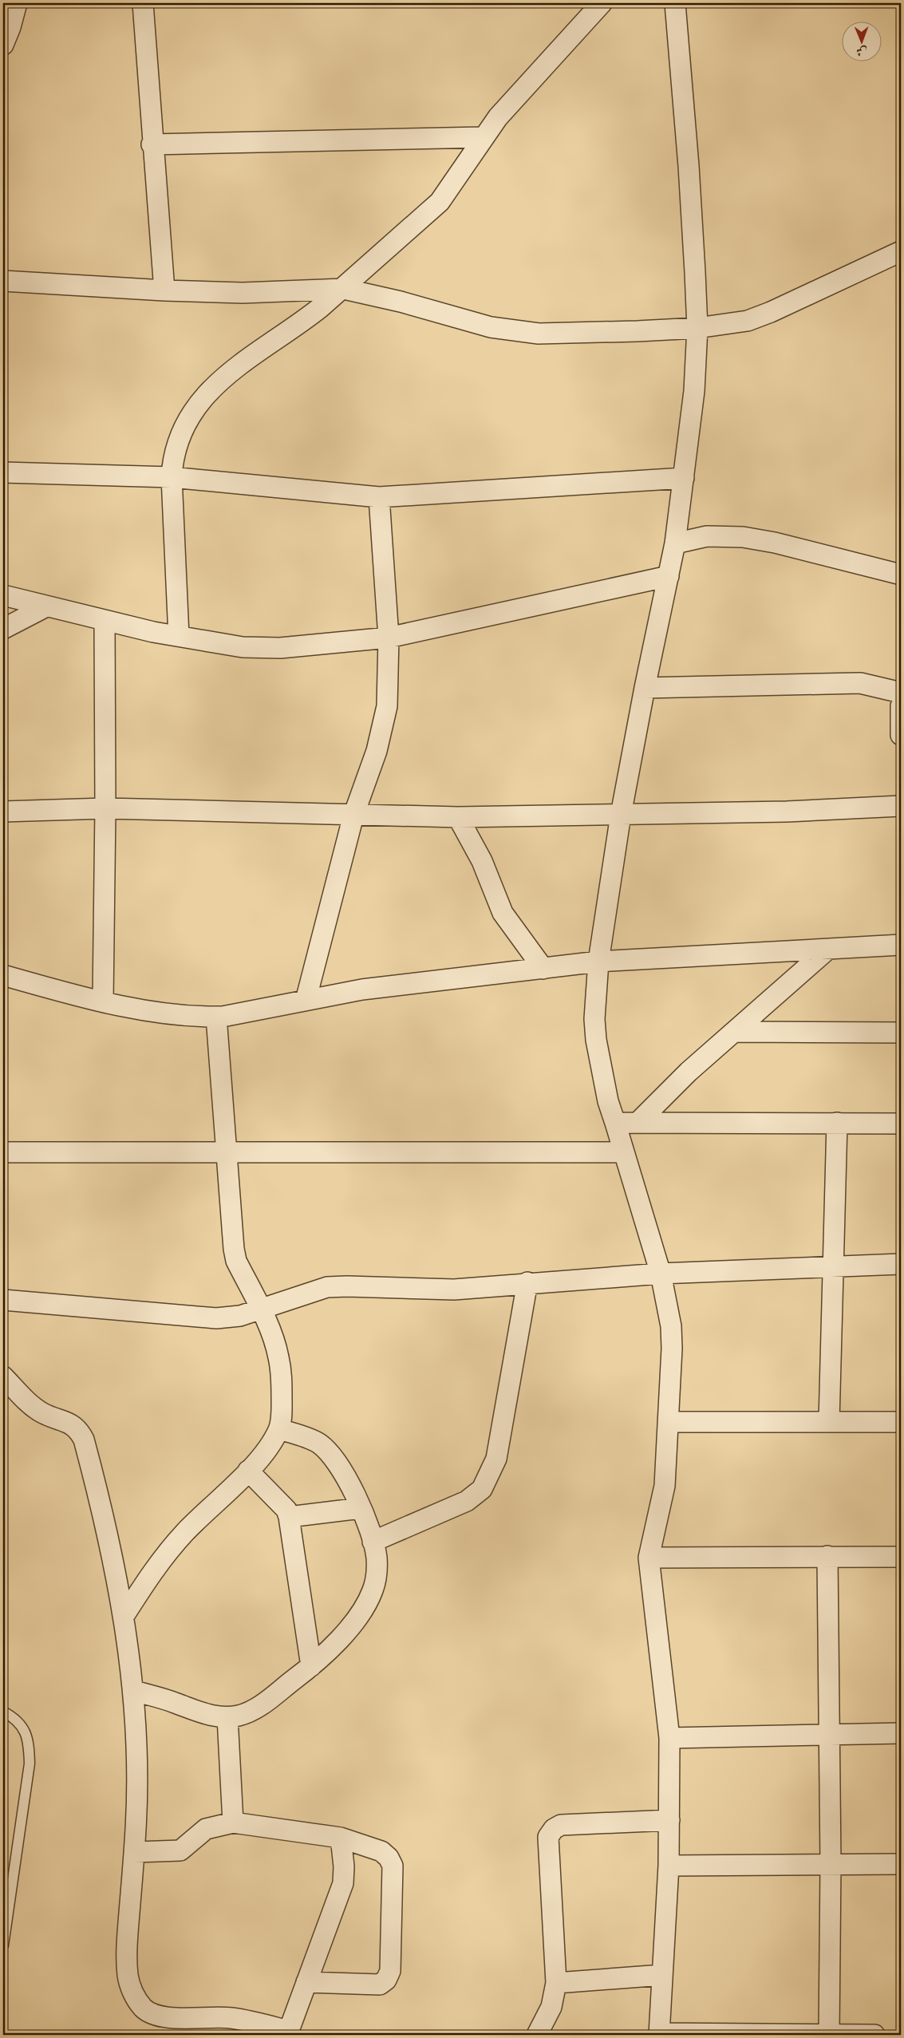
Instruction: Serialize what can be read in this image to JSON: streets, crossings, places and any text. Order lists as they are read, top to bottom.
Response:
{
  "north": "bottom"
}
